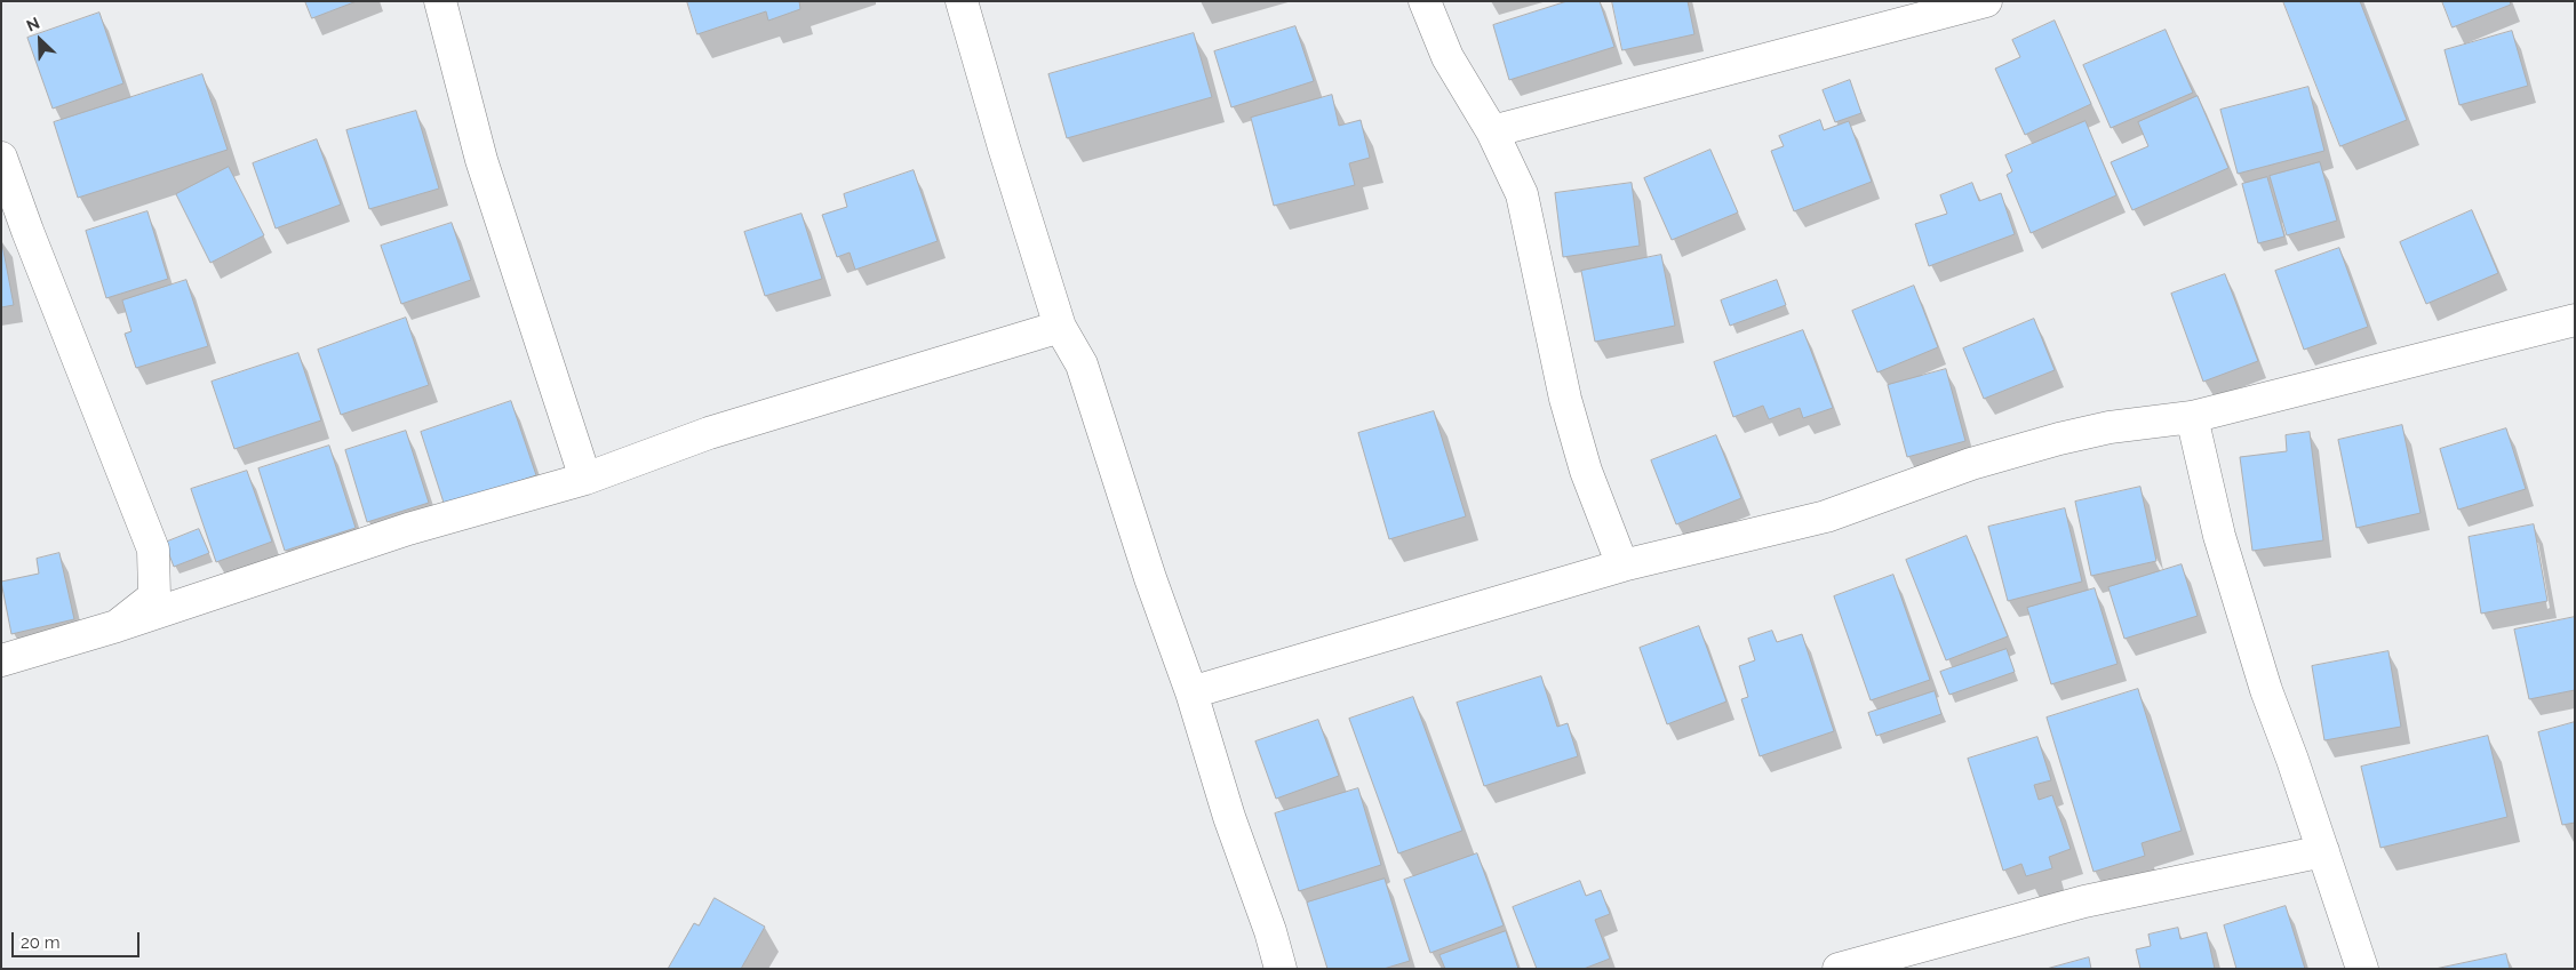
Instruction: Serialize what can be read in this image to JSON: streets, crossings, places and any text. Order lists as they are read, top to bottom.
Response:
{
  "scale_bar": "20 m",
  "north": "top left"
}
